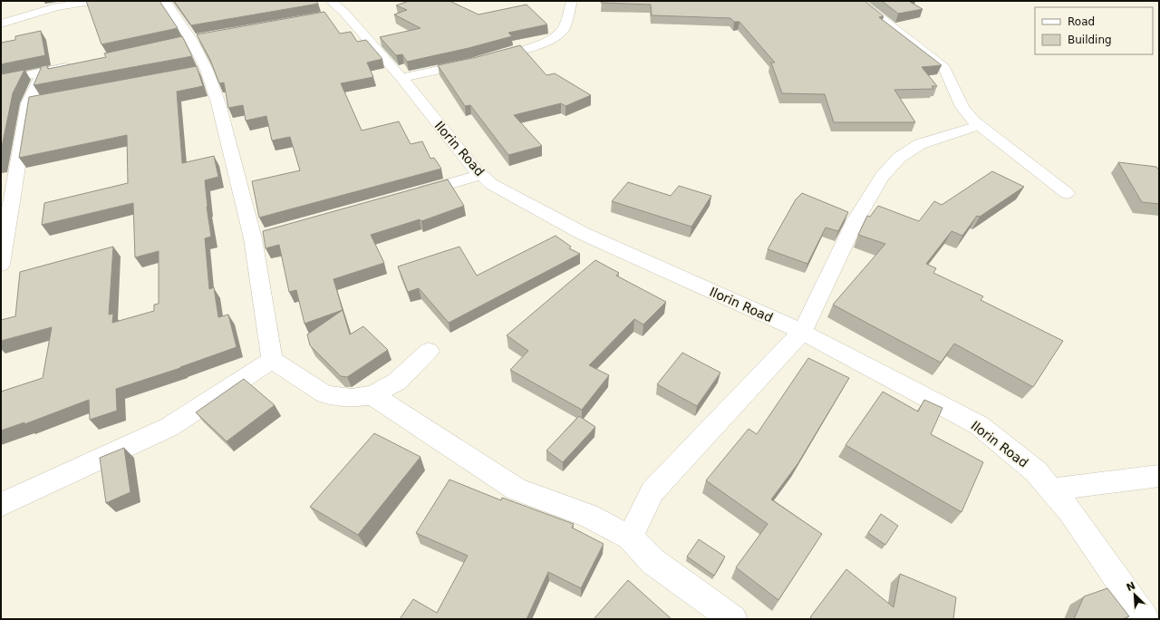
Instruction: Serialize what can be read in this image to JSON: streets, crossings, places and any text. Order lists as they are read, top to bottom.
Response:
{
  "streets": {
    "street": ["Ilorin Road"]
  },
  "legend": ["Road", "Building"],
  "north": "top left"
}
